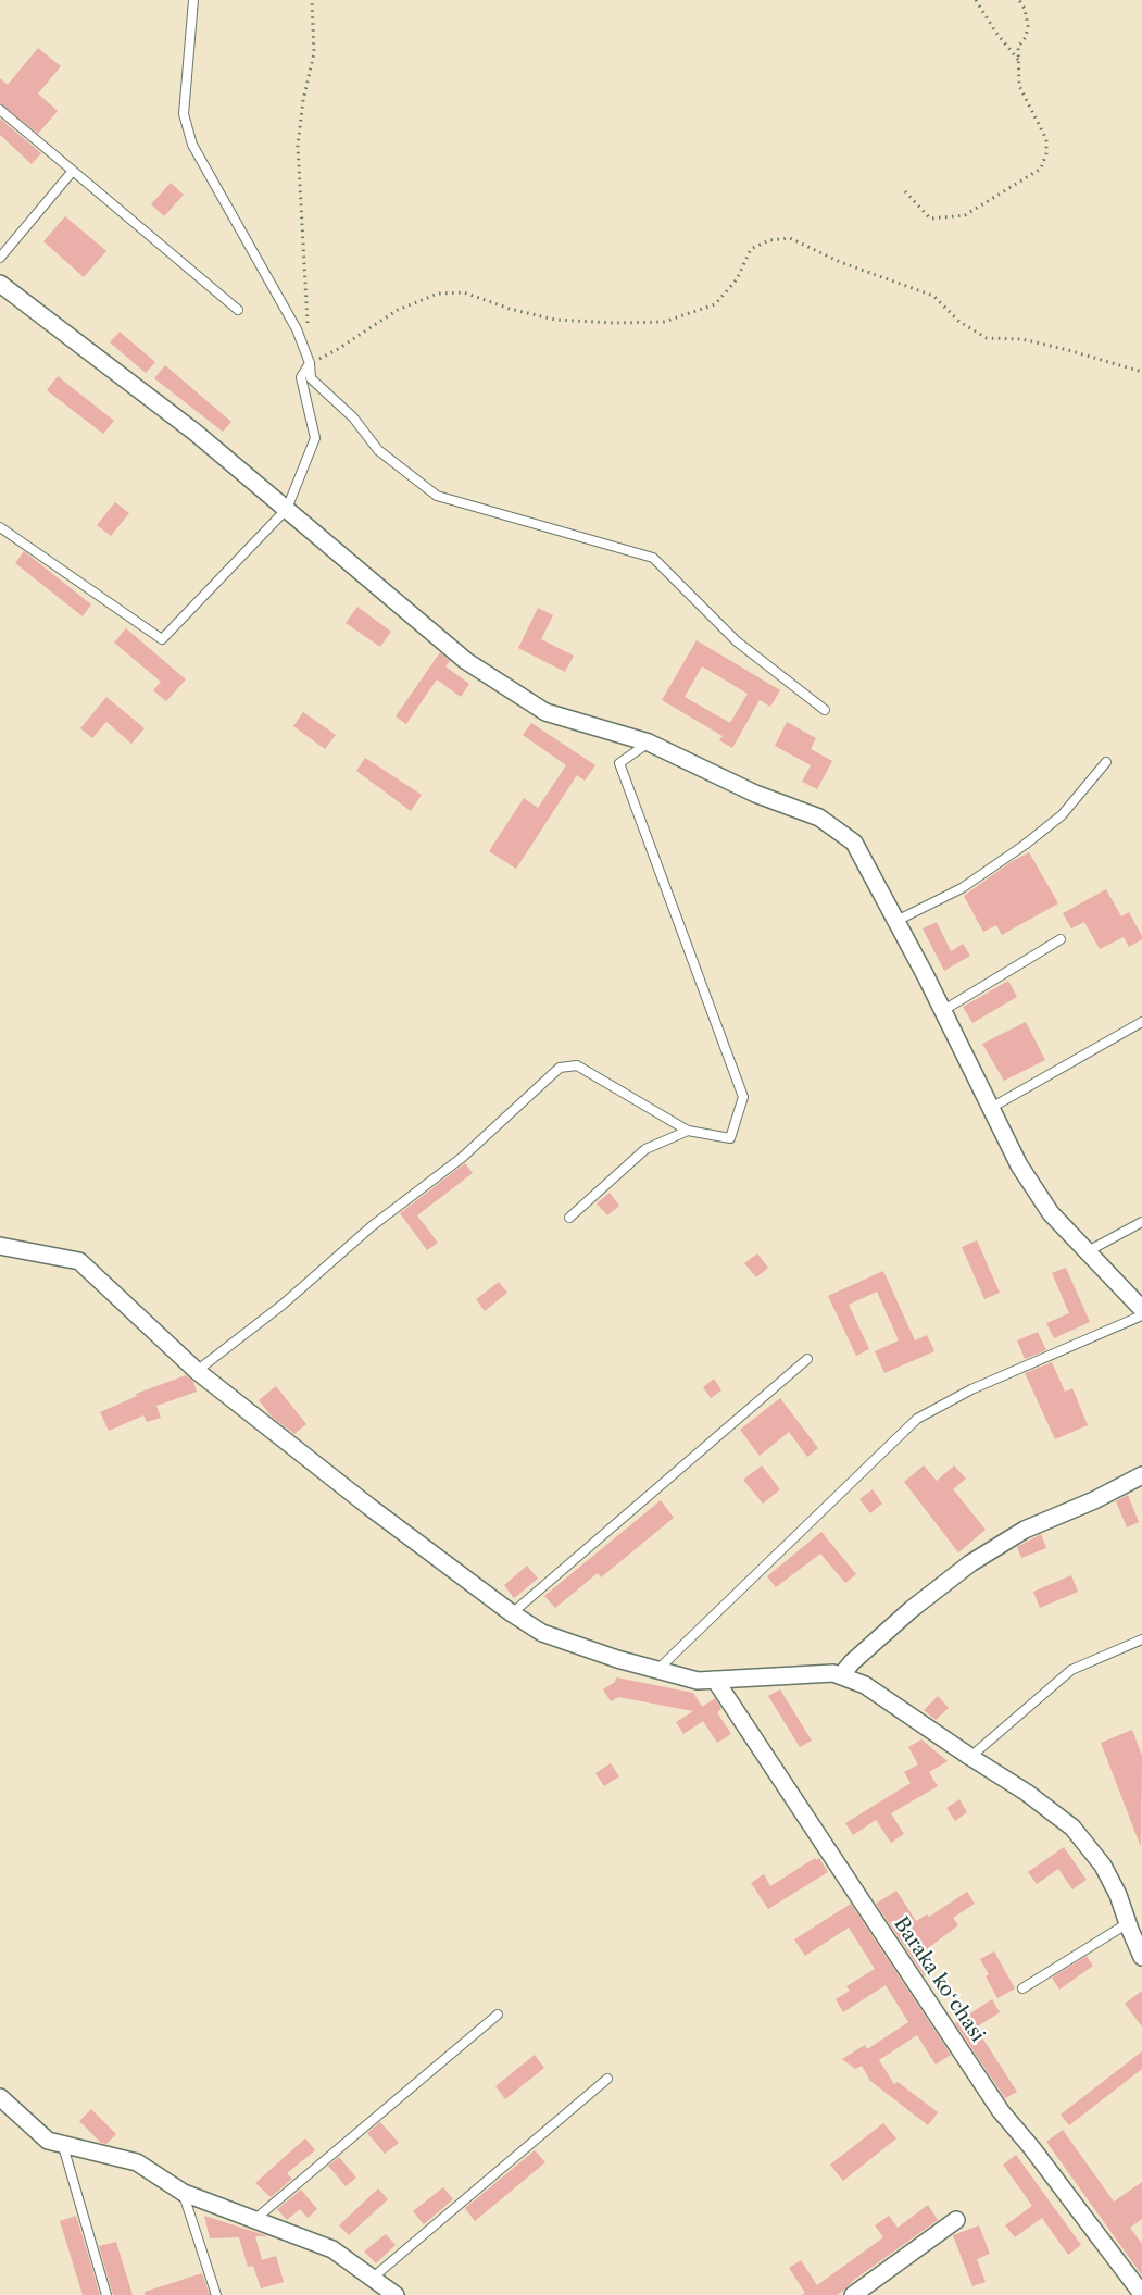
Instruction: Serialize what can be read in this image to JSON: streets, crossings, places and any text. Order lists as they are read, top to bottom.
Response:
{
  "streets": {
    "street": ["Baraka koʻchasi"]
  }
}
